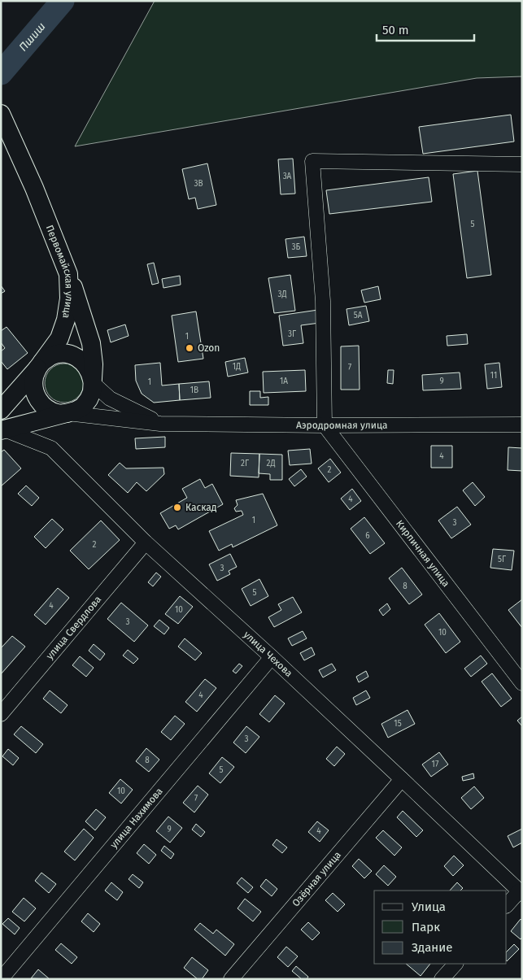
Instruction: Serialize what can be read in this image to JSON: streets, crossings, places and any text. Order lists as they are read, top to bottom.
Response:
{
  "streets": {
    "main road": ["Первомайская улица"],
    "street": [
      "Аэродромная улица",
      "Кирпичная улица",
      "улица Свердлова",
      "улица Чехова",
      "улица Нахимова",
      "Озёрная улица"
    ]
  },
  "crossings": [
    ["Первомайская улица", "Аэродромная улица"],
    ["Аэродромная улица", "Кирпичная улица"],
    ["улица Свердлова", "улица Чехова"],
    ["улица Чехова", "улица Нахимова"],
    ["улица Чехова", "Озёрная улица"]
  ],
  "water": ["Пшиш"],
  "places": ["Ozon", "Каскад"],
  "house_numbers": [
    "3А",
    "3В",
    "5",
    "3Б",
    "3Д",
    "5А",
    "3Г",
    "1",
    "1Д",
    "7",
    "11",
    "1А",
    "9",
    "1",
    "1В",
    "4",
    "2Г",
    "2Д",
    "2",
    "4",
    "1",
    "3",
    "6",
    "2",
    "5Г",
    "3",
    "8",
    "5",
    "4",
    "10",
    "3",
    "10",
    "4",
    "15",
    "3",
    "8",
    "17",
    "5",
    "10",
    "7",
    "9",
    "4"
  ],
  "legend": ["Улица", "Парк", "Здание"],
  "scale_bar": "50 m"
}
